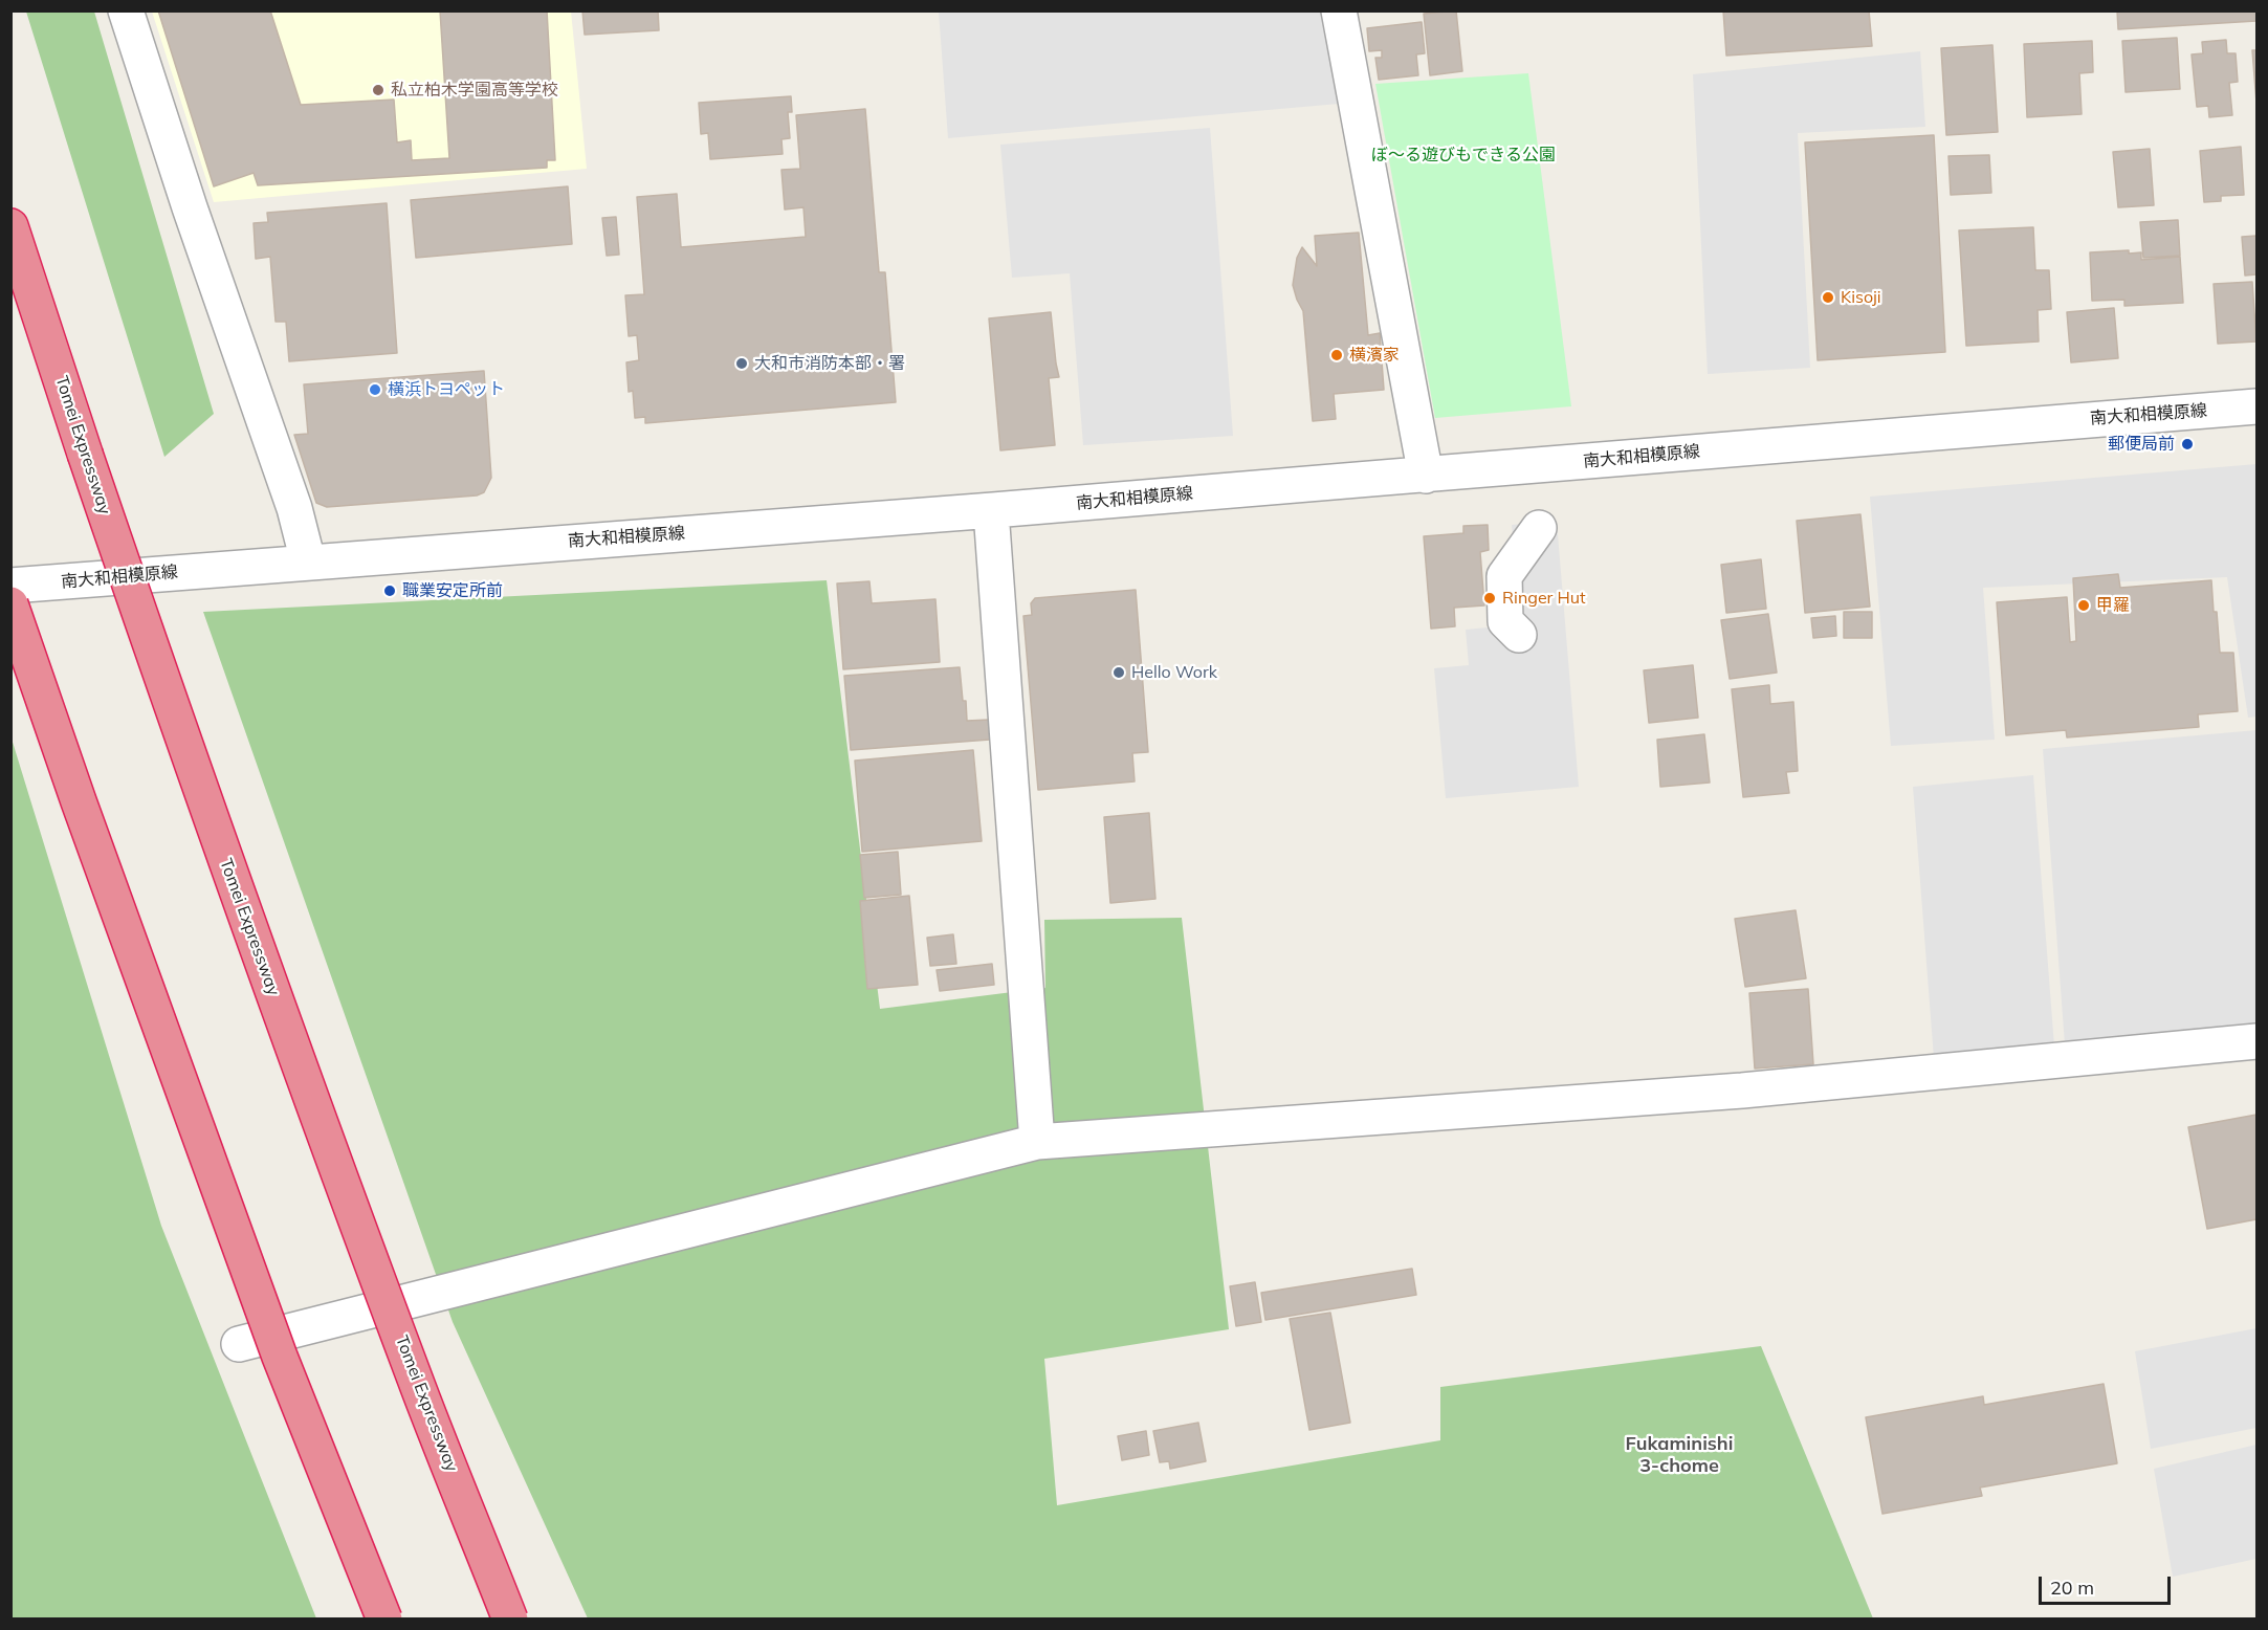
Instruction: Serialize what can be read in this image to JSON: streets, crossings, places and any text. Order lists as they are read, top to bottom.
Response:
{
  "streets": {
    "highway": ["Tomei Expressway"],
    "street": ["南大和相模原線"]
  },
  "districts": ["Fukaminishi 3-chome"],
  "parks": ["ぼ～る遊びもできる公園"],
  "places": [
    "私立柏木学園高等学校",
    "Kisoji",
    "横濱家",
    "大和市消防本部・署",
    "横浜トヨペット",
    "郵便局前",
    "職業安定所前",
    "Ringer Hut",
    "甲羅",
    "Hello Work"
  ],
  "scale_bar": "20 m"
}
